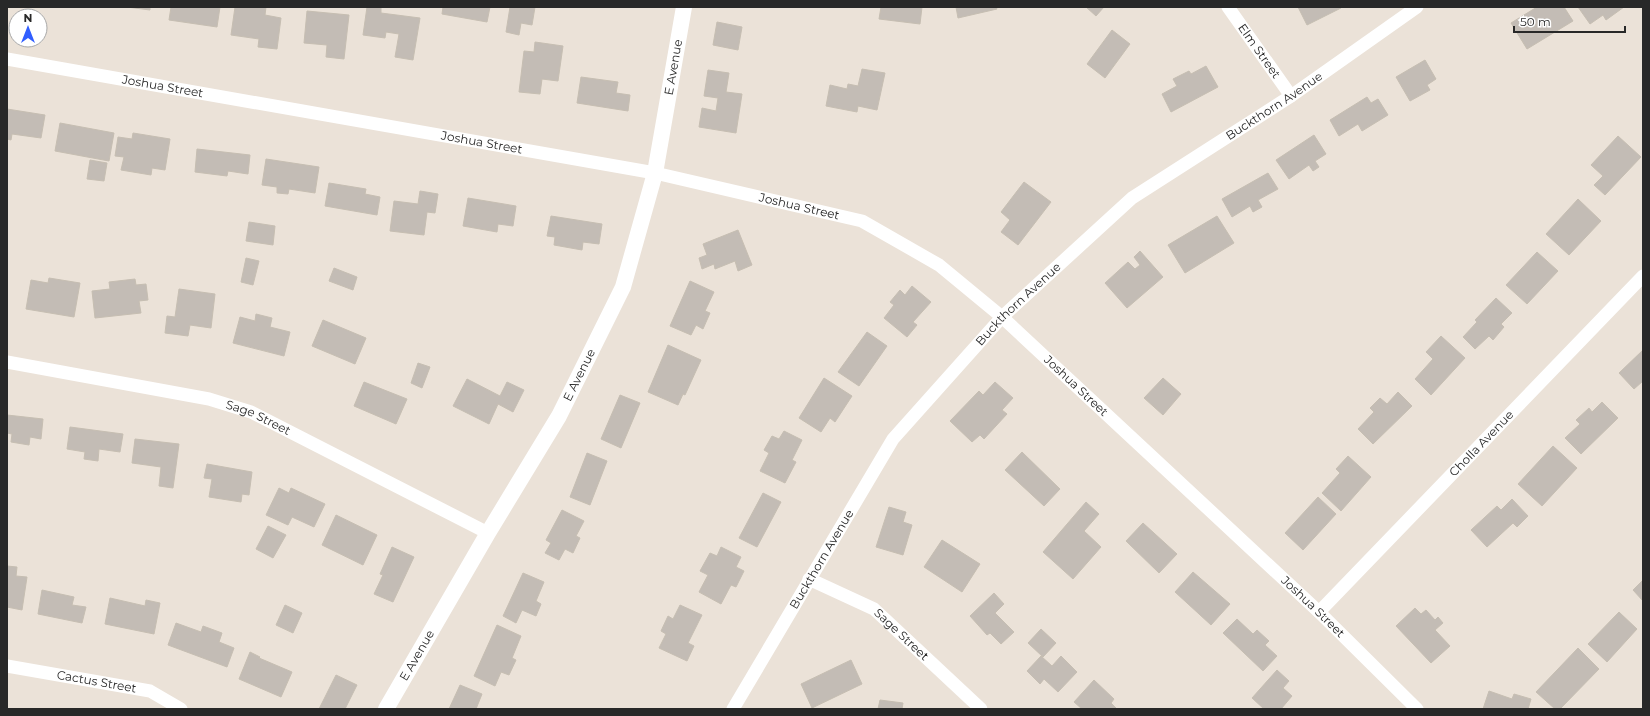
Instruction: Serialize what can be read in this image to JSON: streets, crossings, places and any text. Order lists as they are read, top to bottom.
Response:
{
  "streets": {
    "street": [
      "Elm Street",
      "E Avenue",
      "Joshua Street",
      "Buckthorn Avenue",
      "Sage Street",
      "Cholla Avenue",
      "Cactus Street"
    ]
  },
  "crossings": [
    ["Elm Street", "Buckthorn Avenue"],
    ["E Avenue", "Joshua Street"],
    ["E Avenue", "Sage Street"],
    ["Joshua Street", "Buckthorn Avenue"],
    ["Joshua Street", "Cholla Avenue"],
    ["Buckthorn Avenue", "Sage Street"]
  ],
  "scale_bar": "50 m",
  "north": "top"
}
